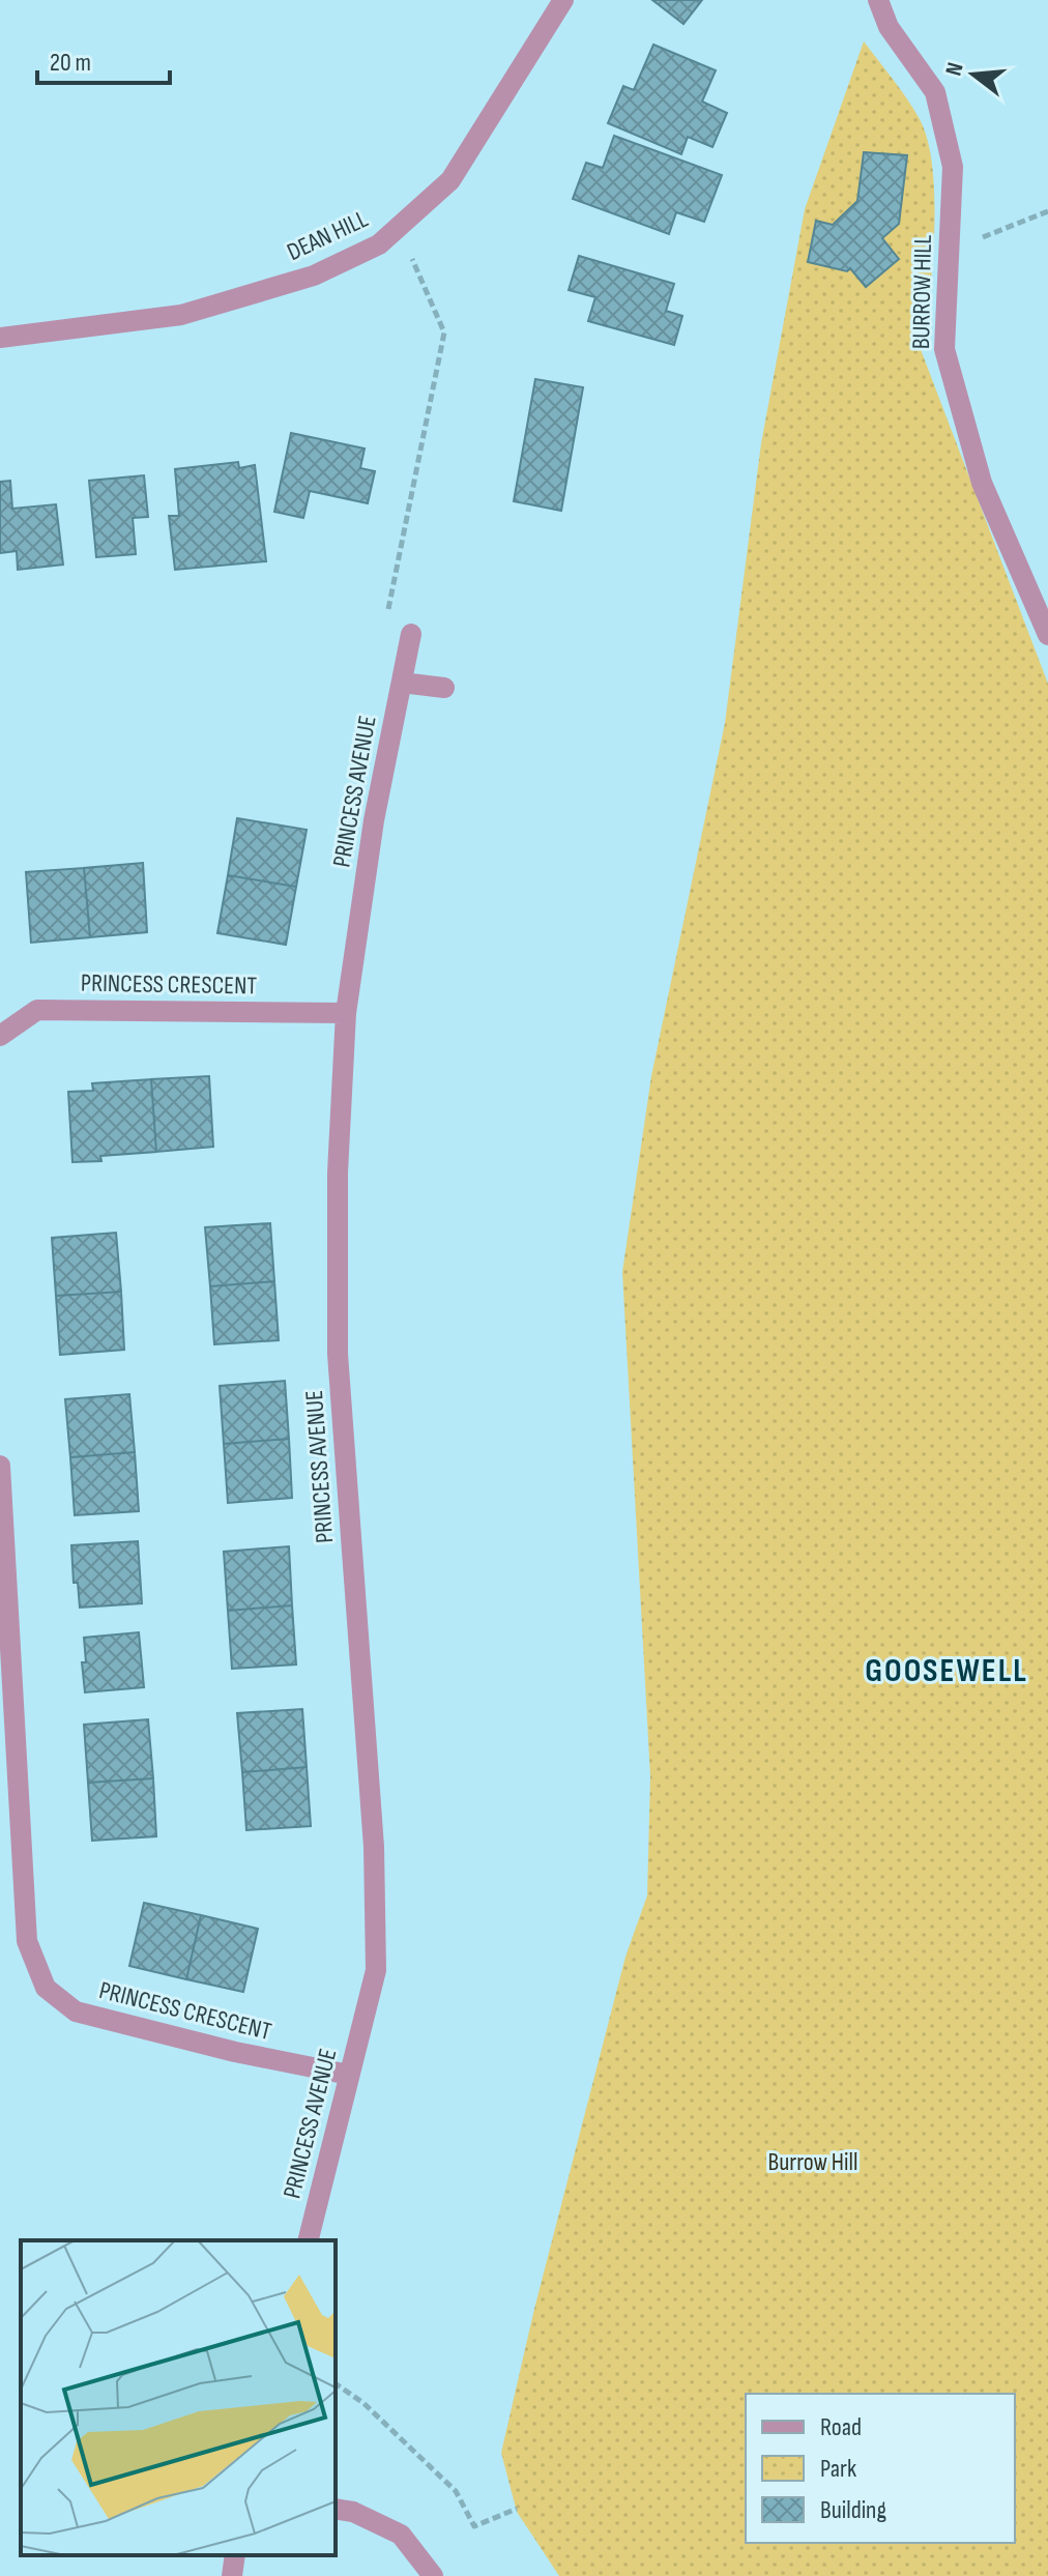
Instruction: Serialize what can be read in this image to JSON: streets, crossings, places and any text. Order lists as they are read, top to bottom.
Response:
{
  "streets": {
    "street": [
      "DEAN HILL",
      "BURROW HILL",
      "PRINCESS AVENUE",
      "PRINCESS CRESCENT"
    ]
  },
  "crossings": [
    ["PRINCESS AVENUE", "PRINCESS CRESCENT"]
  ],
  "districts": ["GOOSEWELL"],
  "parks": ["Burrow Hill"],
  "legend": ["Road", "Park", "Building"],
  "scale_bar": "20 m",
  "north": "left"
}
